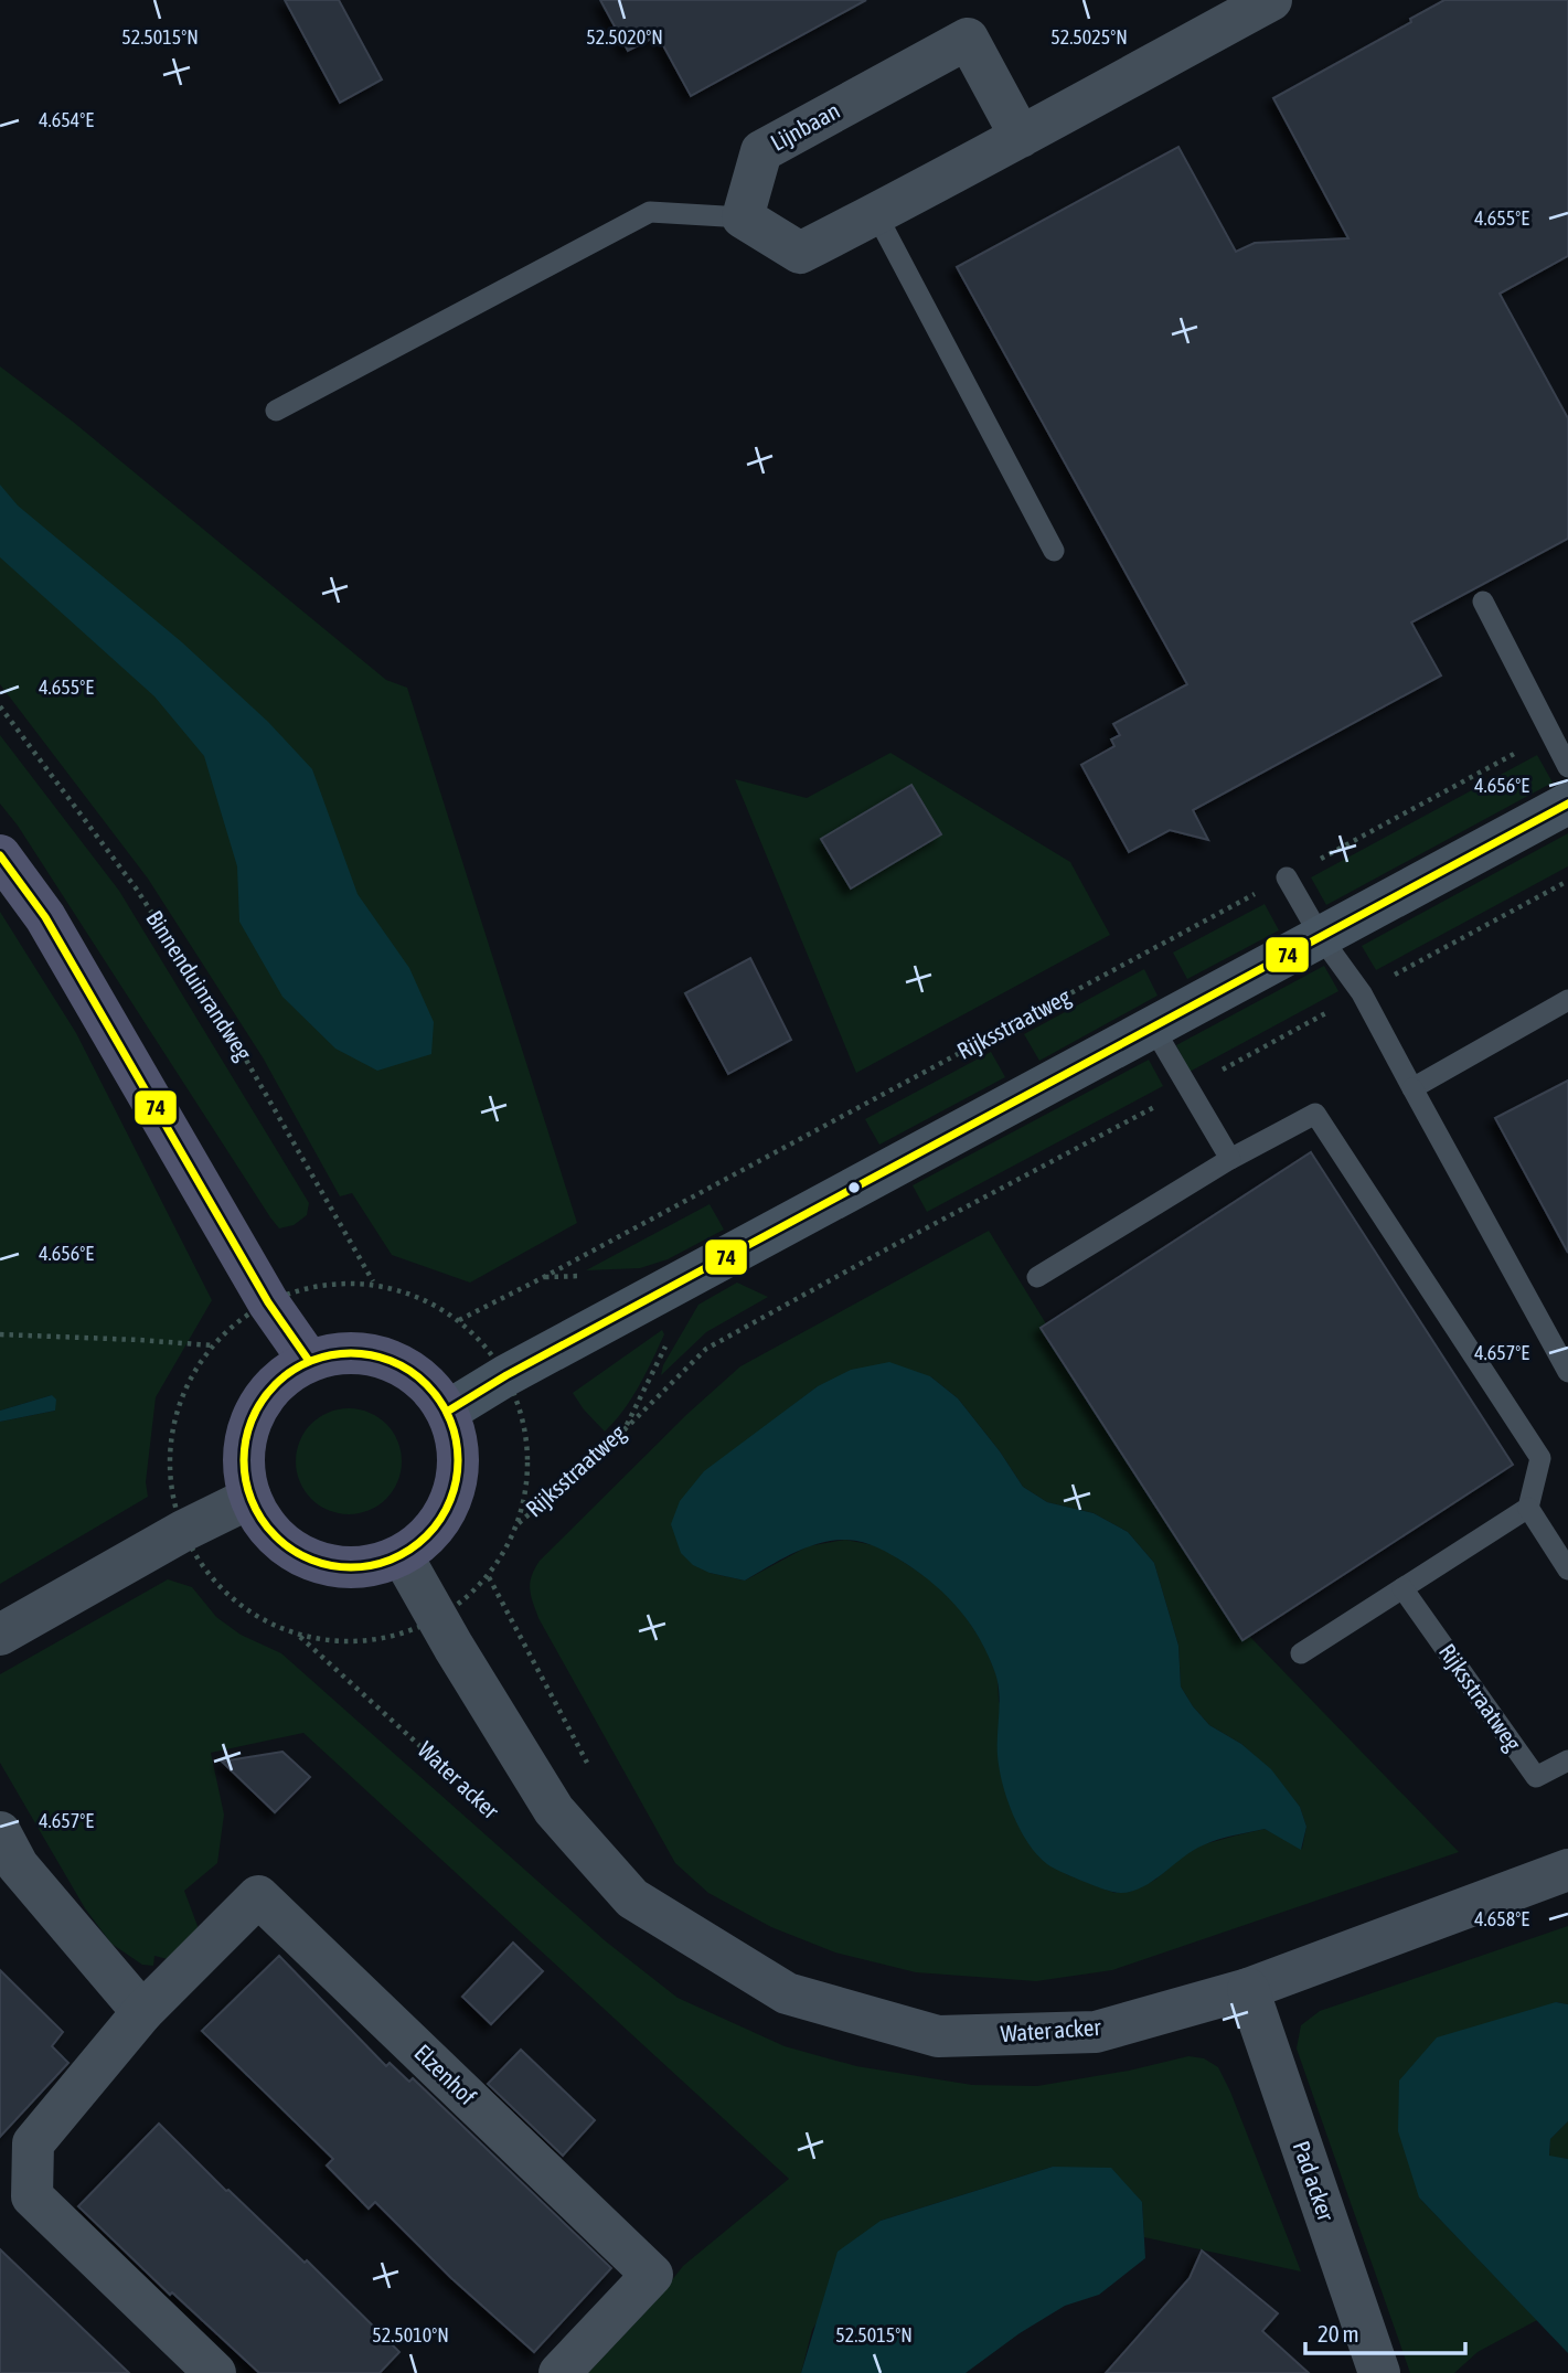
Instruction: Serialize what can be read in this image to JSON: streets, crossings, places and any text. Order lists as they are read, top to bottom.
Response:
{
  "streets": {
    "street": [
      "Lijnbaan",
      "Water acker",
      "Elzenhof",
      "Pad acker"
    ],
    "lane": ["Rijksstraatweg"],
    "path": ["Binnenduinrandweg"]
  },
  "crossings": [
    ["Water acker", "Pad acker"]
  ],
  "lines": ["transit line 74"],
  "scale_bar": "20 m",
  "coordinates": [
    "52.5015°N",
    "52.5020°N",
    "52.5025°N",
    "4.654°E",
    "4.655°E",
    "4.656°E",
    "4.657°E",
    "4.658°E",
    "52.5010°N"
  ]
}
